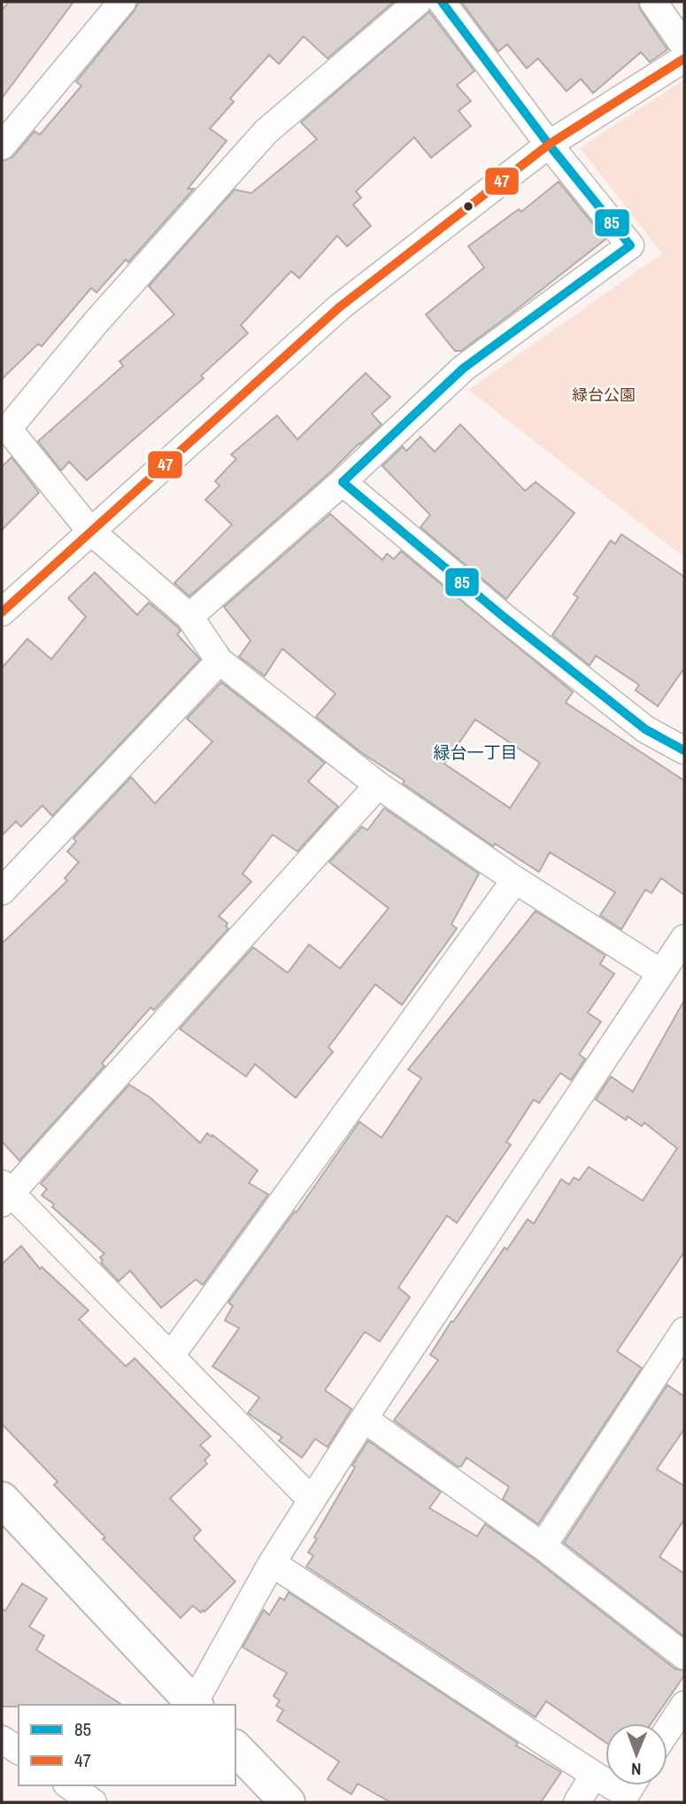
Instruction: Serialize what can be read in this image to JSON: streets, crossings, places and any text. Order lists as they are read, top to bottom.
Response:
{
  "districts": ["緑台一丁目"],
  "parks": ["緑台公園"],
  "lines": ["transit line 85", "transit line 47"],
  "legend": ["85", "47"],
  "north": "bottom"
}
